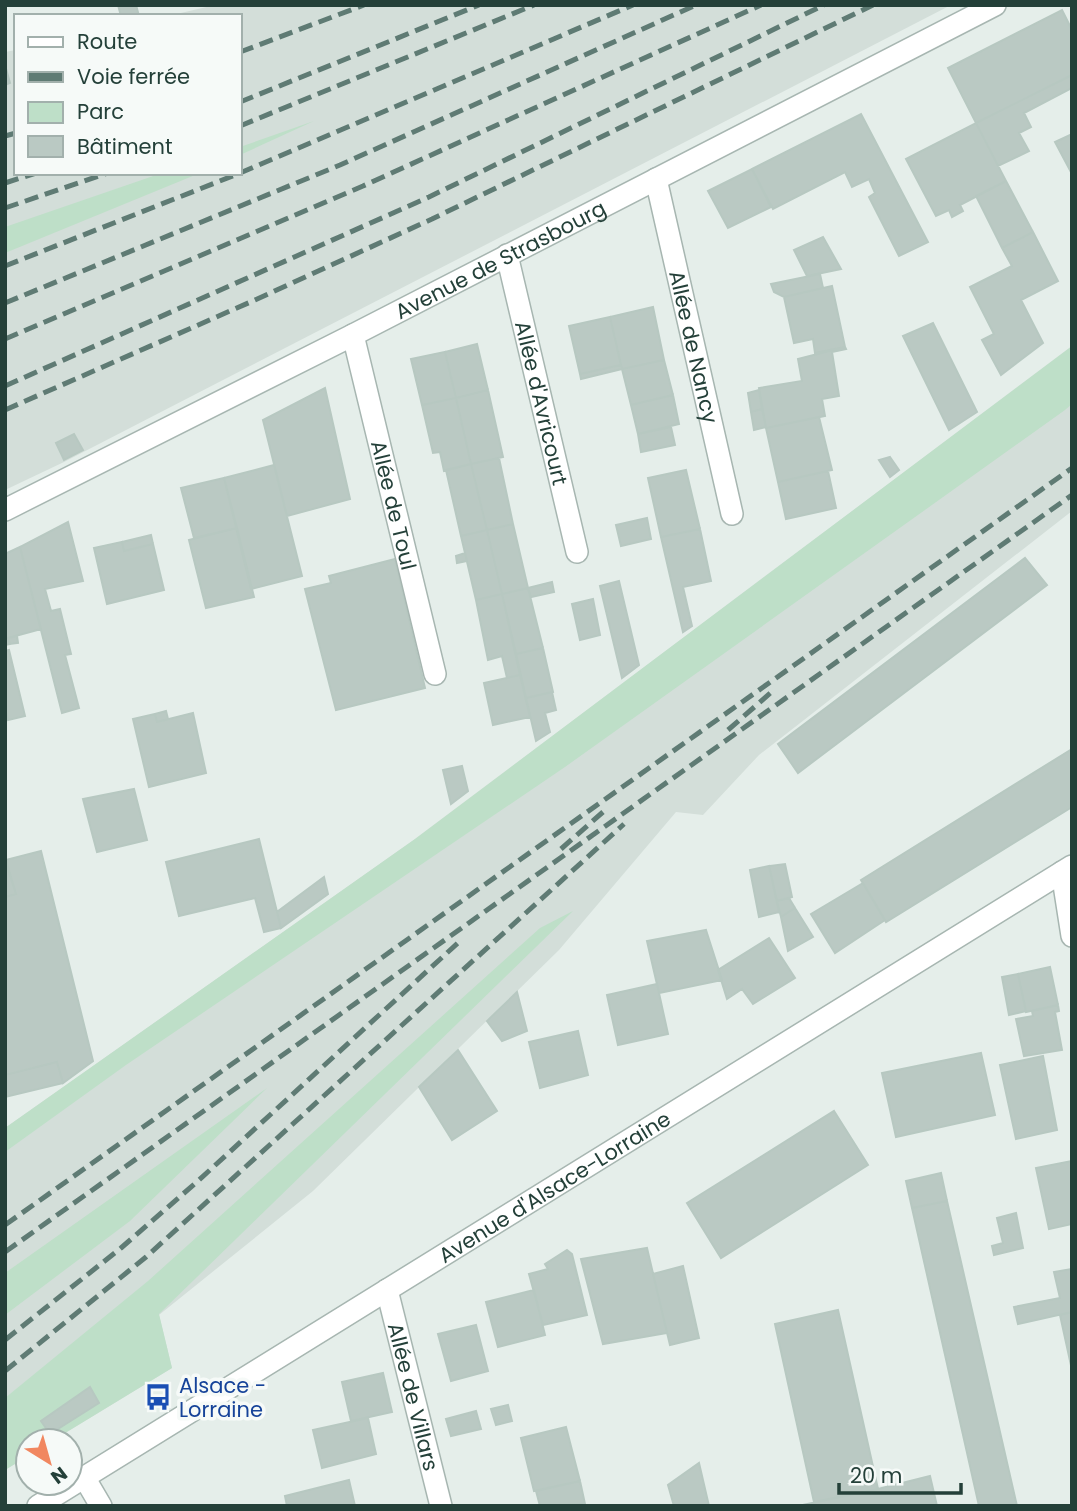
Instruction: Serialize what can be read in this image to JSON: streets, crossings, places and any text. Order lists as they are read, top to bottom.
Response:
{
  "streets": {
    "street": [
      "Avenue de Strasbourg",
      "Allée de Nancy",
      "Allée d'Avricourt",
      "Allée de Toul",
      "Avenue d'Alsace-Lorraine",
      "Allée de Villars"
    ]
  },
  "crossings": [
    ["Avenue de Strasbourg", "Allée de Nancy"],
    ["Avenue de Strasbourg", "Allée d'Avricourt"],
    ["Avenue de Strasbourg", "Allée de Toul"],
    ["Avenue d'Alsace-Lorraine", "Allée de Villars"]
  ],
  "places": {
    "bus stop": ["Alsace - Lorraine"]
  },
  "legend": [
    "Route",
    "Voie ferrée",
    "Parc",
    "Bâtiment"
  ],
  "scale_bar": "20 m",
  "north": "bottom right"
}
